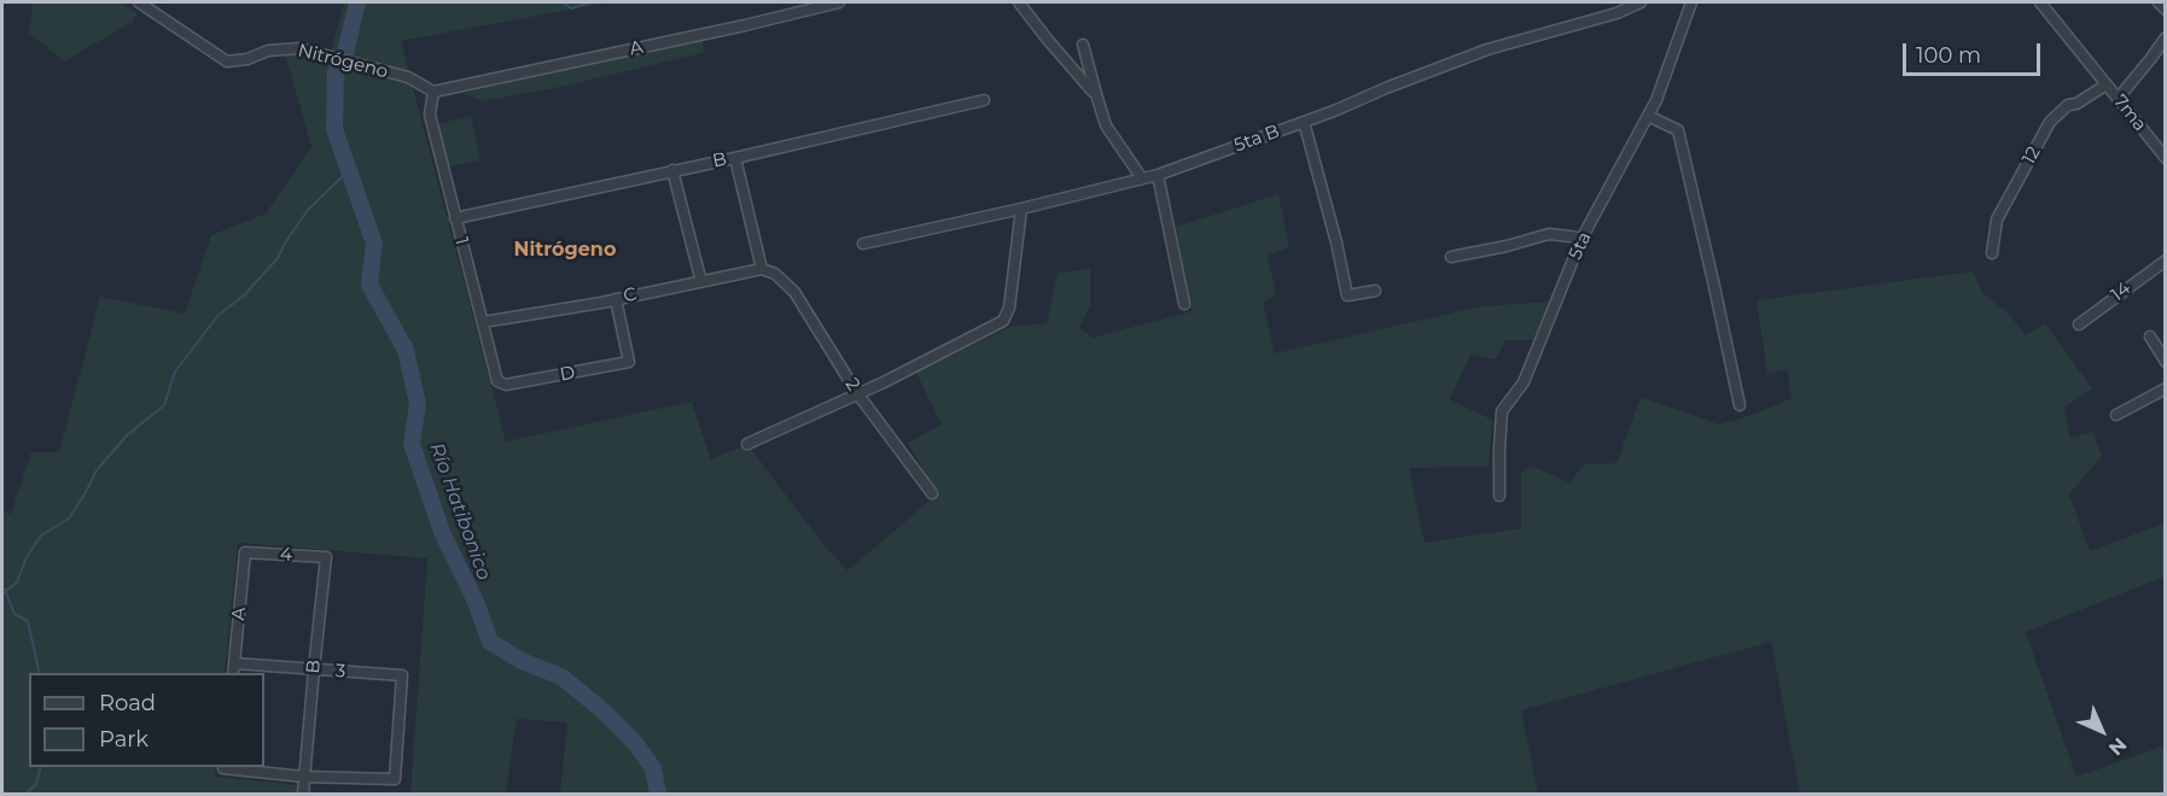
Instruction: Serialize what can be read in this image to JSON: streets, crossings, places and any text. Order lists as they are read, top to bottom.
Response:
{
  "streets": {
    "street": [
      "A",
      "Nitrógeno",
      "7ma",
      "5ta B",
      "12",
      "B",
      "1",
      "5ta",
      "14",
      "C",
      "D",
      "2",
      "4",
      "3"
    ]
  },
  "crossings": [
    ["A", "Nitrógeno"],
    ["A", "1"],
    ["A", "4"],
    ["A", "3"],
    ["Nitrógeno", "1"],
    ["7ma", "12"],
    ["B", "1"],
    ["B", "4"],
    ["B", "3"],
    ["1", "C"],
    ["1", "D"],
    ["C", "D"],
    ["C", "2"]
  ],
  "districts": ["Nitrógeno"],
  "water": ["Río Hatibonico"],
  "legend": ["Road", "Park"],
  "scale_bar": "100 m",
  "north": "bottom right"
}
